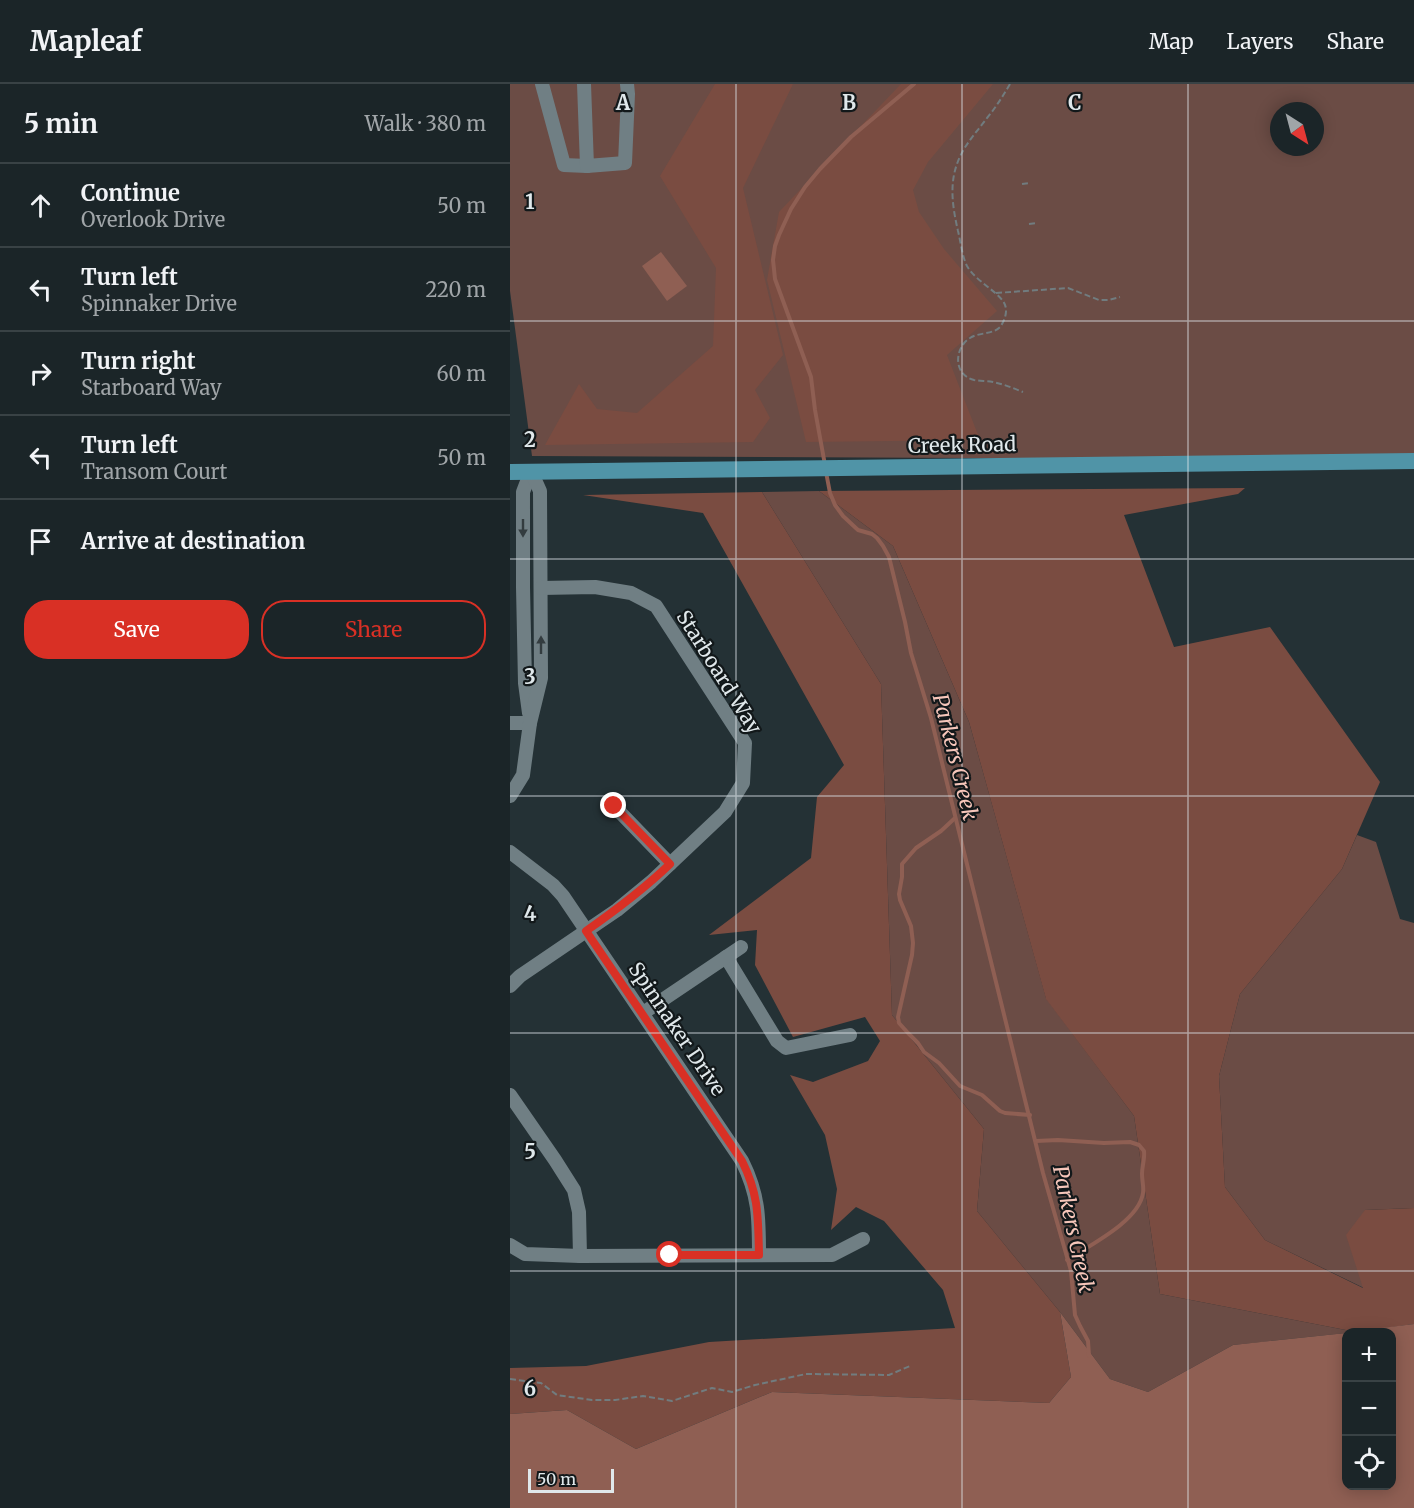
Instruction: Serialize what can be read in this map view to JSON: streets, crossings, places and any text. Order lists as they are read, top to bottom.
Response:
{
  "streets": {
    "main road": ["Creek Road"],
    "street": ["Starboard Way", "Spinnaker Drive"]
  },
  "crossings": [
    ["Starboard Way", "Spinnaker Drive"]
  ],
  "water": ["Parkers Creek"],
  "scale_bar": "50 m",
  "north": "bottom right",
  "page": {
    "header": "Mapleaf",
    "nav": ["Map", "Layers", "Share"],
    "heading": ["5 min", "Walk · 380 m"],
    "list": [
      ["Continue", "Overlook Drive", "50 m"],
      ["Turn left", "Spinnaker Drive", "220 m"],
      ["Turn right", "Starboard Way", "60 m"],
      ["Turn left", "Transom Court", "50 m"],
      "Arrive at destination"
    ],
    "buttons": ["Save", "Share"],
    "map_buttons": ["+", "−"],
    "scale": "50 m"
  },
  "grid": {
    "columns": ["A", "B", "C"],
    "rows": [
      "1",
      "2",
      "3",
      "4",
      "5",
      "6"
    ]
  }
}
